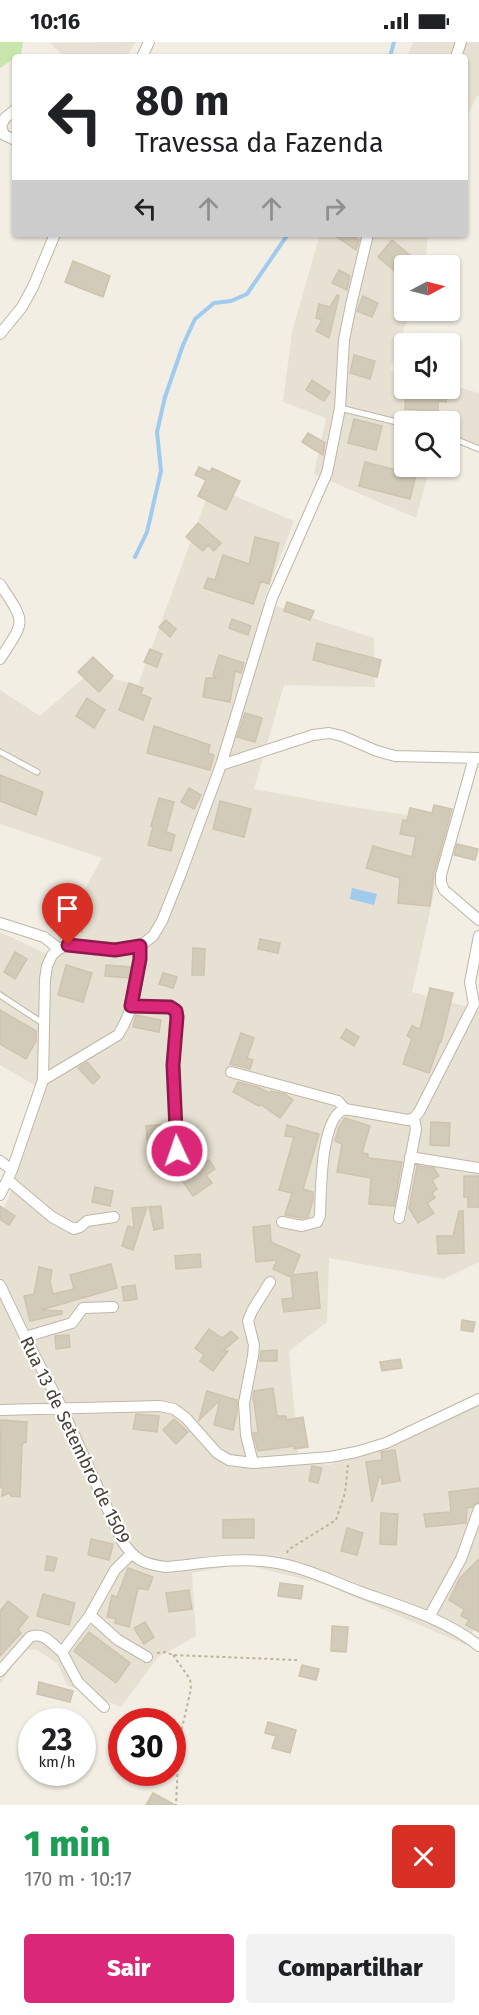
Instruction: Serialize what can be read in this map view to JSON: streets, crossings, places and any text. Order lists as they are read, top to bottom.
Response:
{
  "streets": {
    "street": ["Rua 13 de Setembro de 1509"]
  },
  "north": "right",
  "page": {
    "status": "10:16",
    "turn": ["80 m", "Travessa da Fazenda"],
    "speed": "23 km/h",
    "limit": "30",
    "heading": ["1 min", "170 m · 10:17"],
    "buttons": ["Sair", "Compartilhar"]
  }
}
